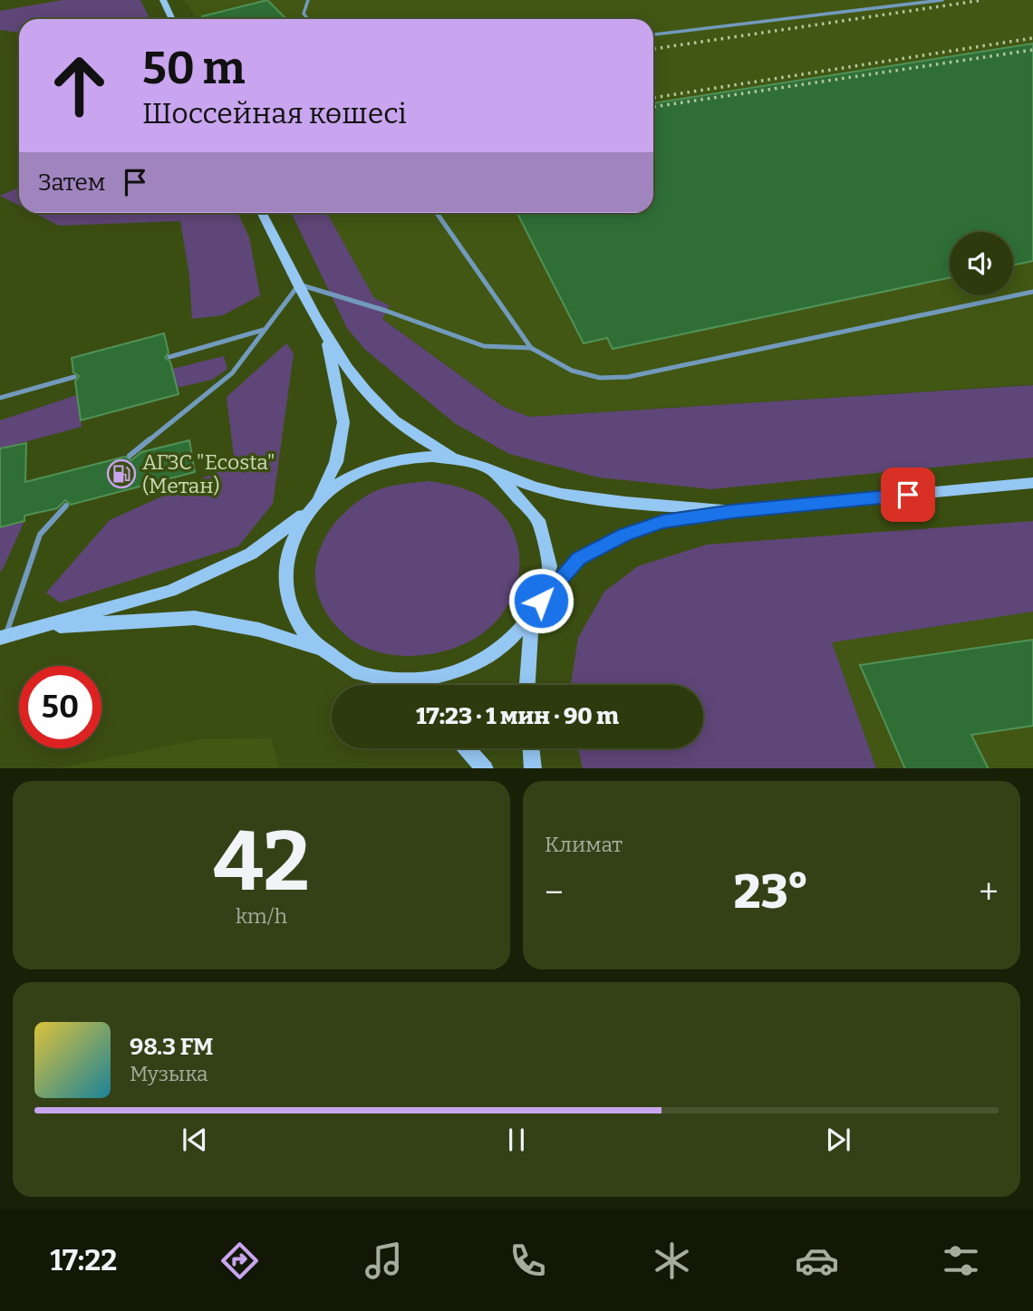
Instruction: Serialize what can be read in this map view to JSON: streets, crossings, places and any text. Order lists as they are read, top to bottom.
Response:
{
  "places": {
    "fuel station": ["АГЗС \"Ecosta\" (Метан)"]
  },
  "page": {
    "turn": ["50 m", "Шоссейная көшесі"],
    "then": "Затем",
    "limit": "50",
    "trip": "17:23 · 1 мин · 90 m",
    "tile": [
      ["42", "km/h"],
      "Климат"
    ],
    "heat": ["−", "23°", "+"],
    "song": ["98.3 FM", "Музыка"],
    "tabs": "17:22"
  }
}
